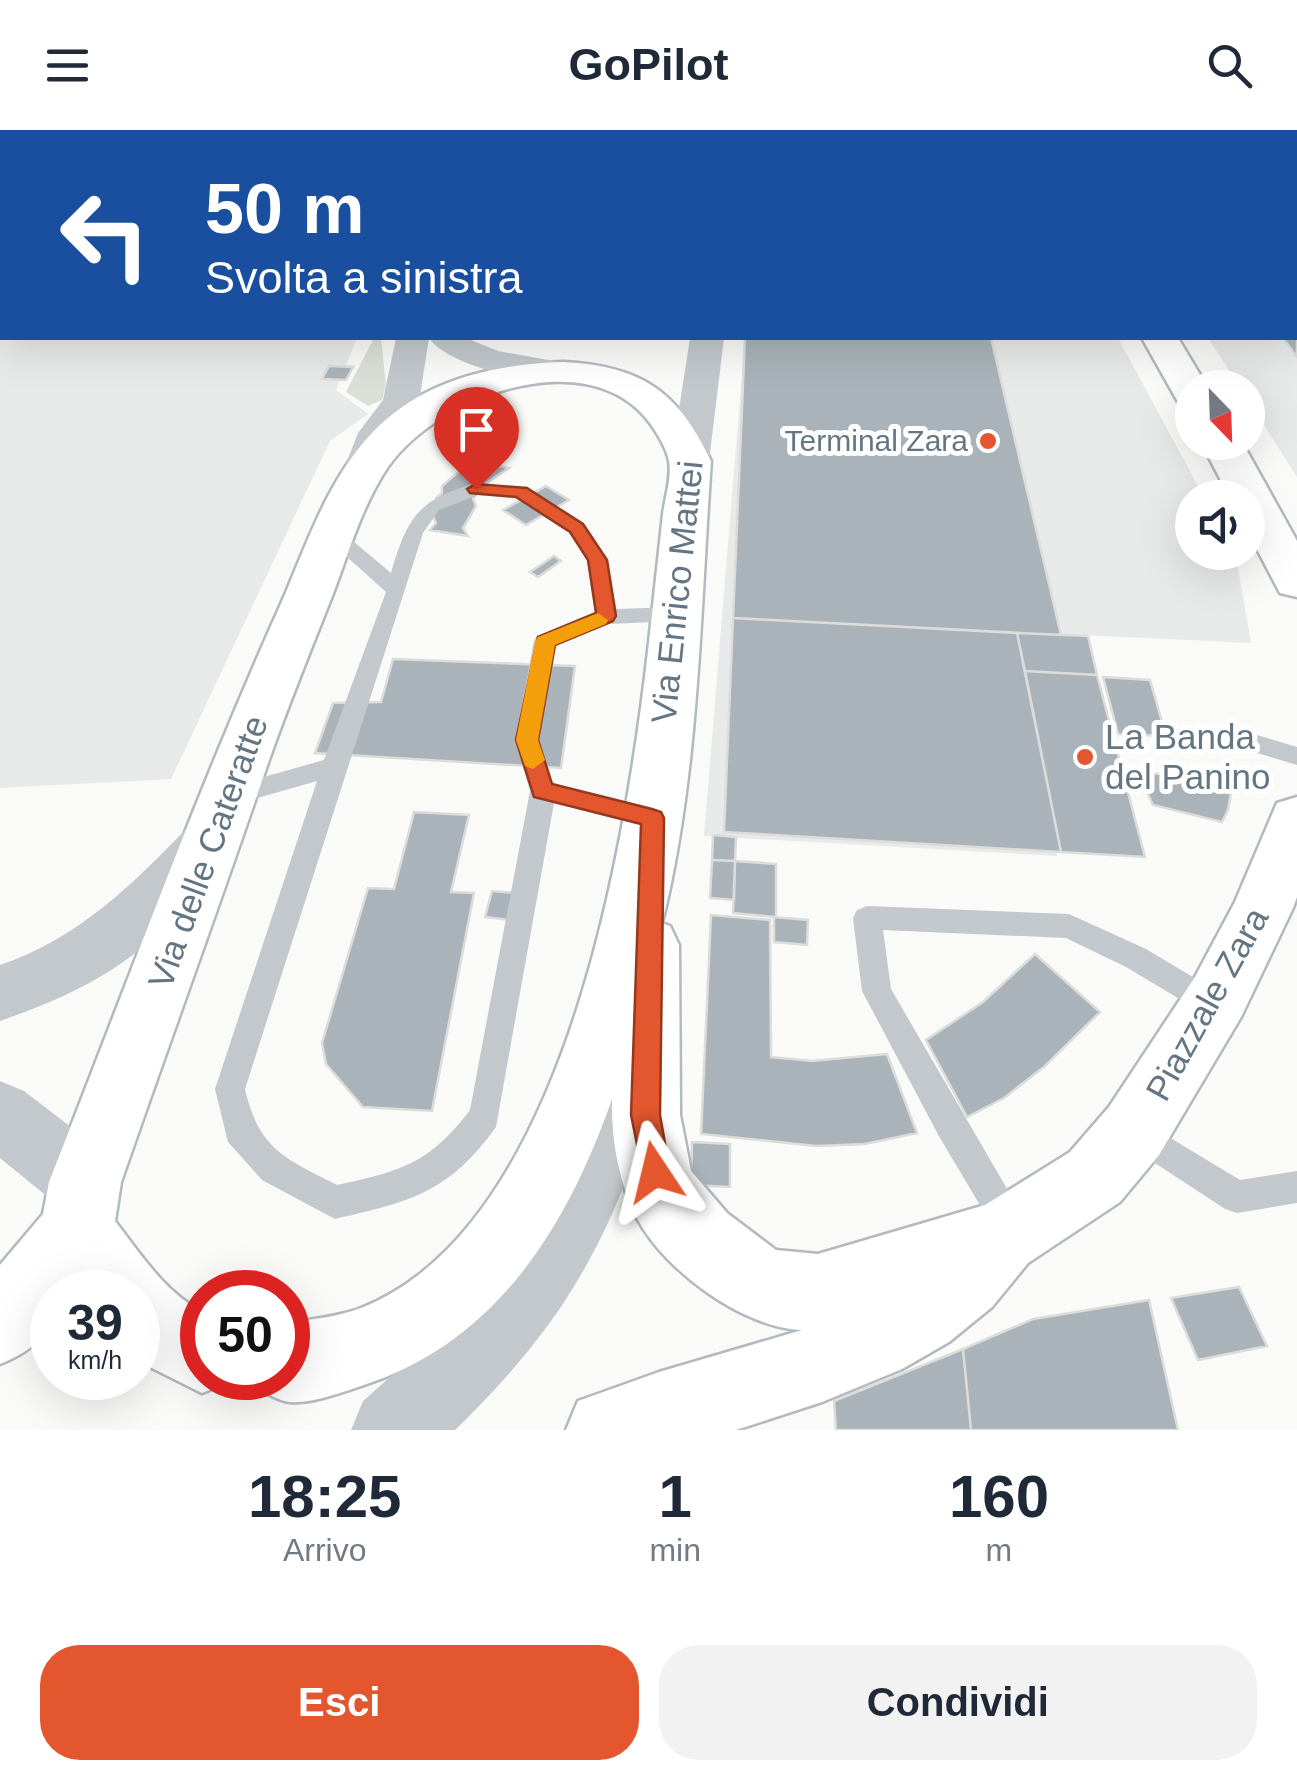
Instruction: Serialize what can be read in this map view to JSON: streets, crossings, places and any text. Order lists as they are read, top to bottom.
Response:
{
  "streets": {
    "main road": ["Via Enrico Mattei", "Via delle Cateratte", "Piazzale Zara"]
  },
  "crossings": [
    ["Via Enrico Mattei", "Via delle Cateratte"],
    ["Via Enrico Mattei", "Piazzale Zara"]
  ],
  "places": ["Terminal Zara", "La Banda del Panino"],
  "north": "bottom right",
  "page": {
    "header": "GoPilot",
    "turn": ["50 m", "Svolta a sinistra"],
    "speed": "39 km/h",
    "limit": "50",
    "eta": [
      "18:25",
      "Arrivo",
      "1",
      "min",
      "160",
      "m"
    ],
    "buttons": ["Esci", "Condividi"]
  }
}
